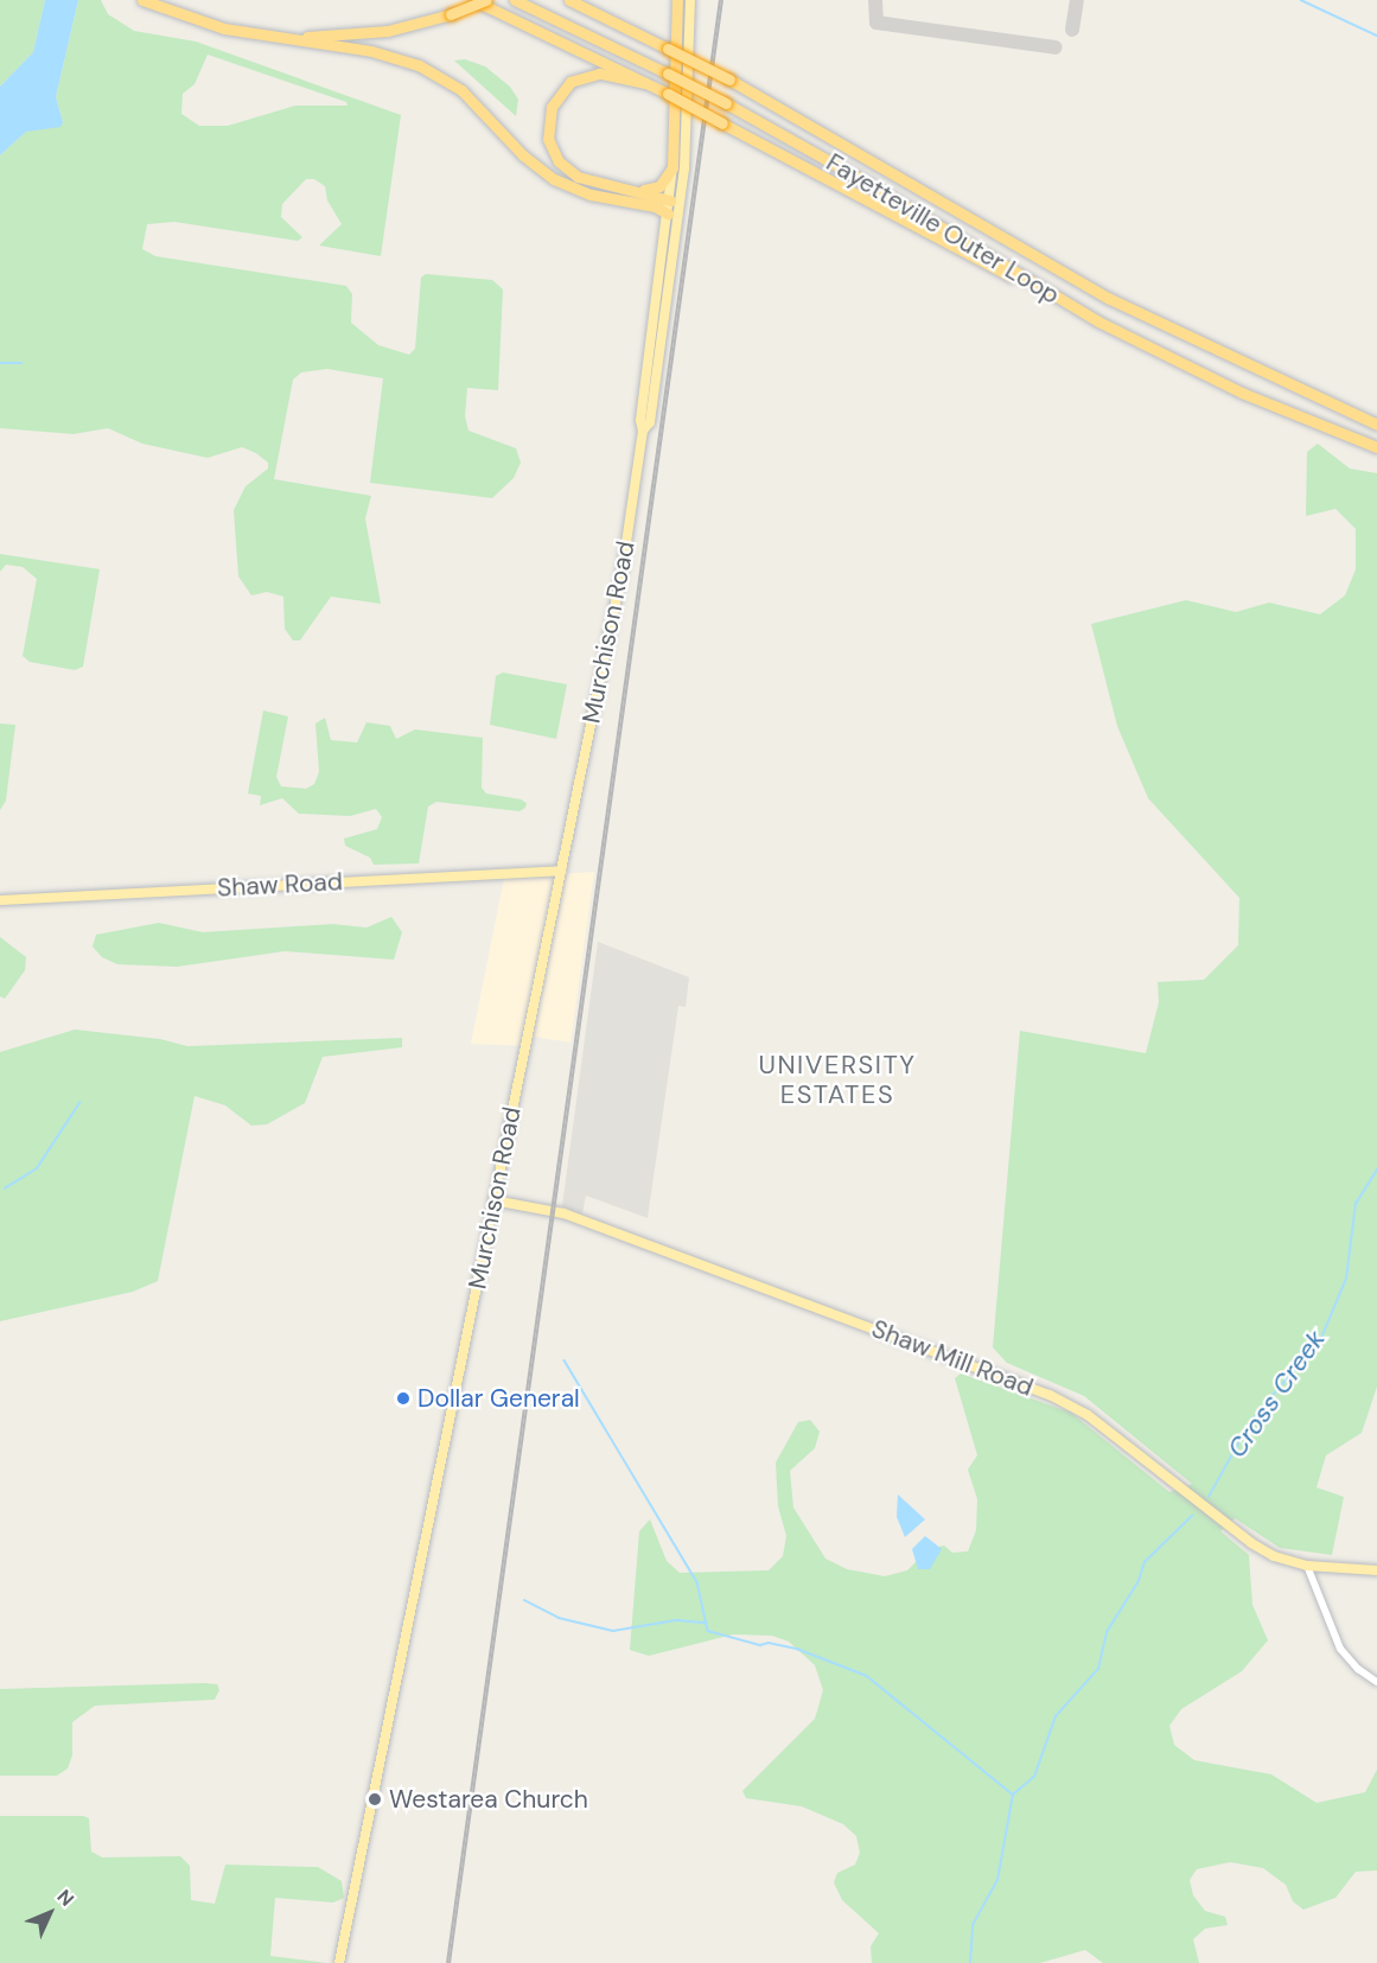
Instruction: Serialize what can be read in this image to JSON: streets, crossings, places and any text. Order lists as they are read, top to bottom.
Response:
{
  "streets": {
    "highway": ["Fayetteville Outer Loop", "Murchison Road"],
    "main road": ["Shaw Road", "Shaw Mill Road"]
  },
  "crossings": [
    ["Murchison Road", "Shaw Road"],
    ["Murchison Road", "Shaw Mill Road"]
  ],
  "districts": ["UNIVERSITY ESTATES"],
  "water": ["Cross Creek"],
  "places": ["Dollar General", "Westarea Church"],
  "north": "top right"
}
